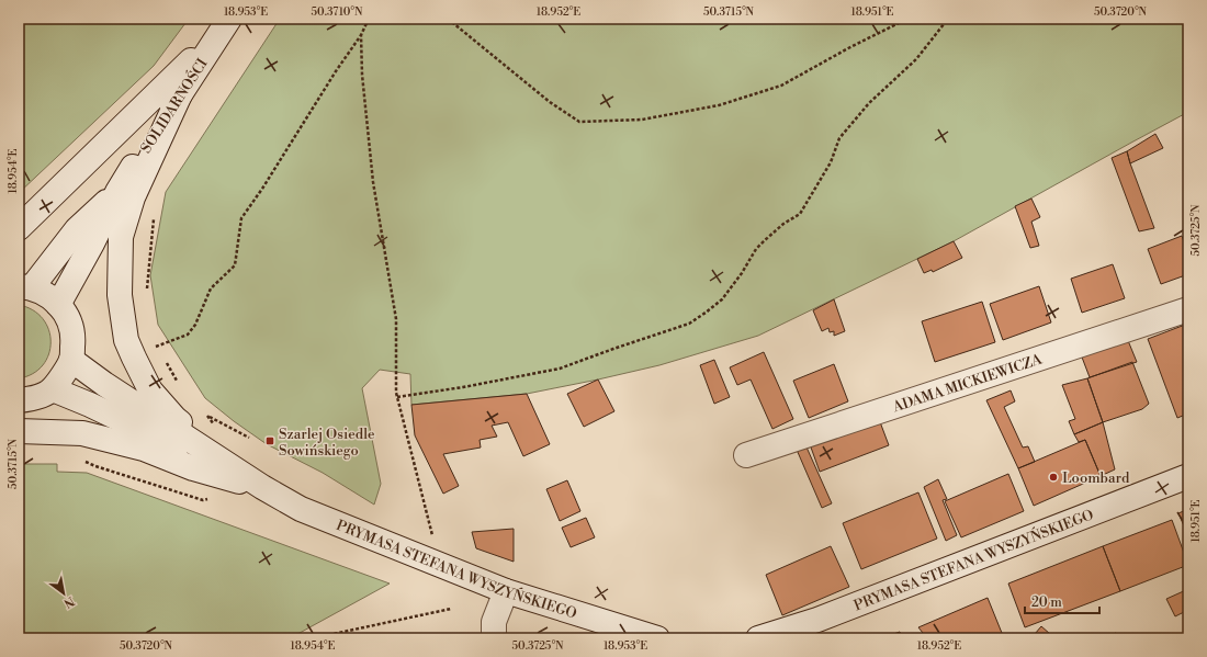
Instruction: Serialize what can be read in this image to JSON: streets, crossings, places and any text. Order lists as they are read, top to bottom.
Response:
{
  "streets": {
    "street": ["SOLIDARNOŚCI", "ADAMA MICKIEWICZA", "PRYMASA STEFANA WYSZYŃSKIEGO"]
  },
  "places": {
    "transit": ["Szarlej Osiedle Sowińskiego"],
    "other": ["Loombard"]
  },
  "scale_bar": "20 m",
  "north": "bottom right",
  "coordinates": [
    "18.953°E",
    "50.3710°N",
    "18.952°E",
    "50.3715°N",
    "18.951°E",
    "50.3720°N",
    "18.954°E",
    "50.3725°N"
  ]
}
